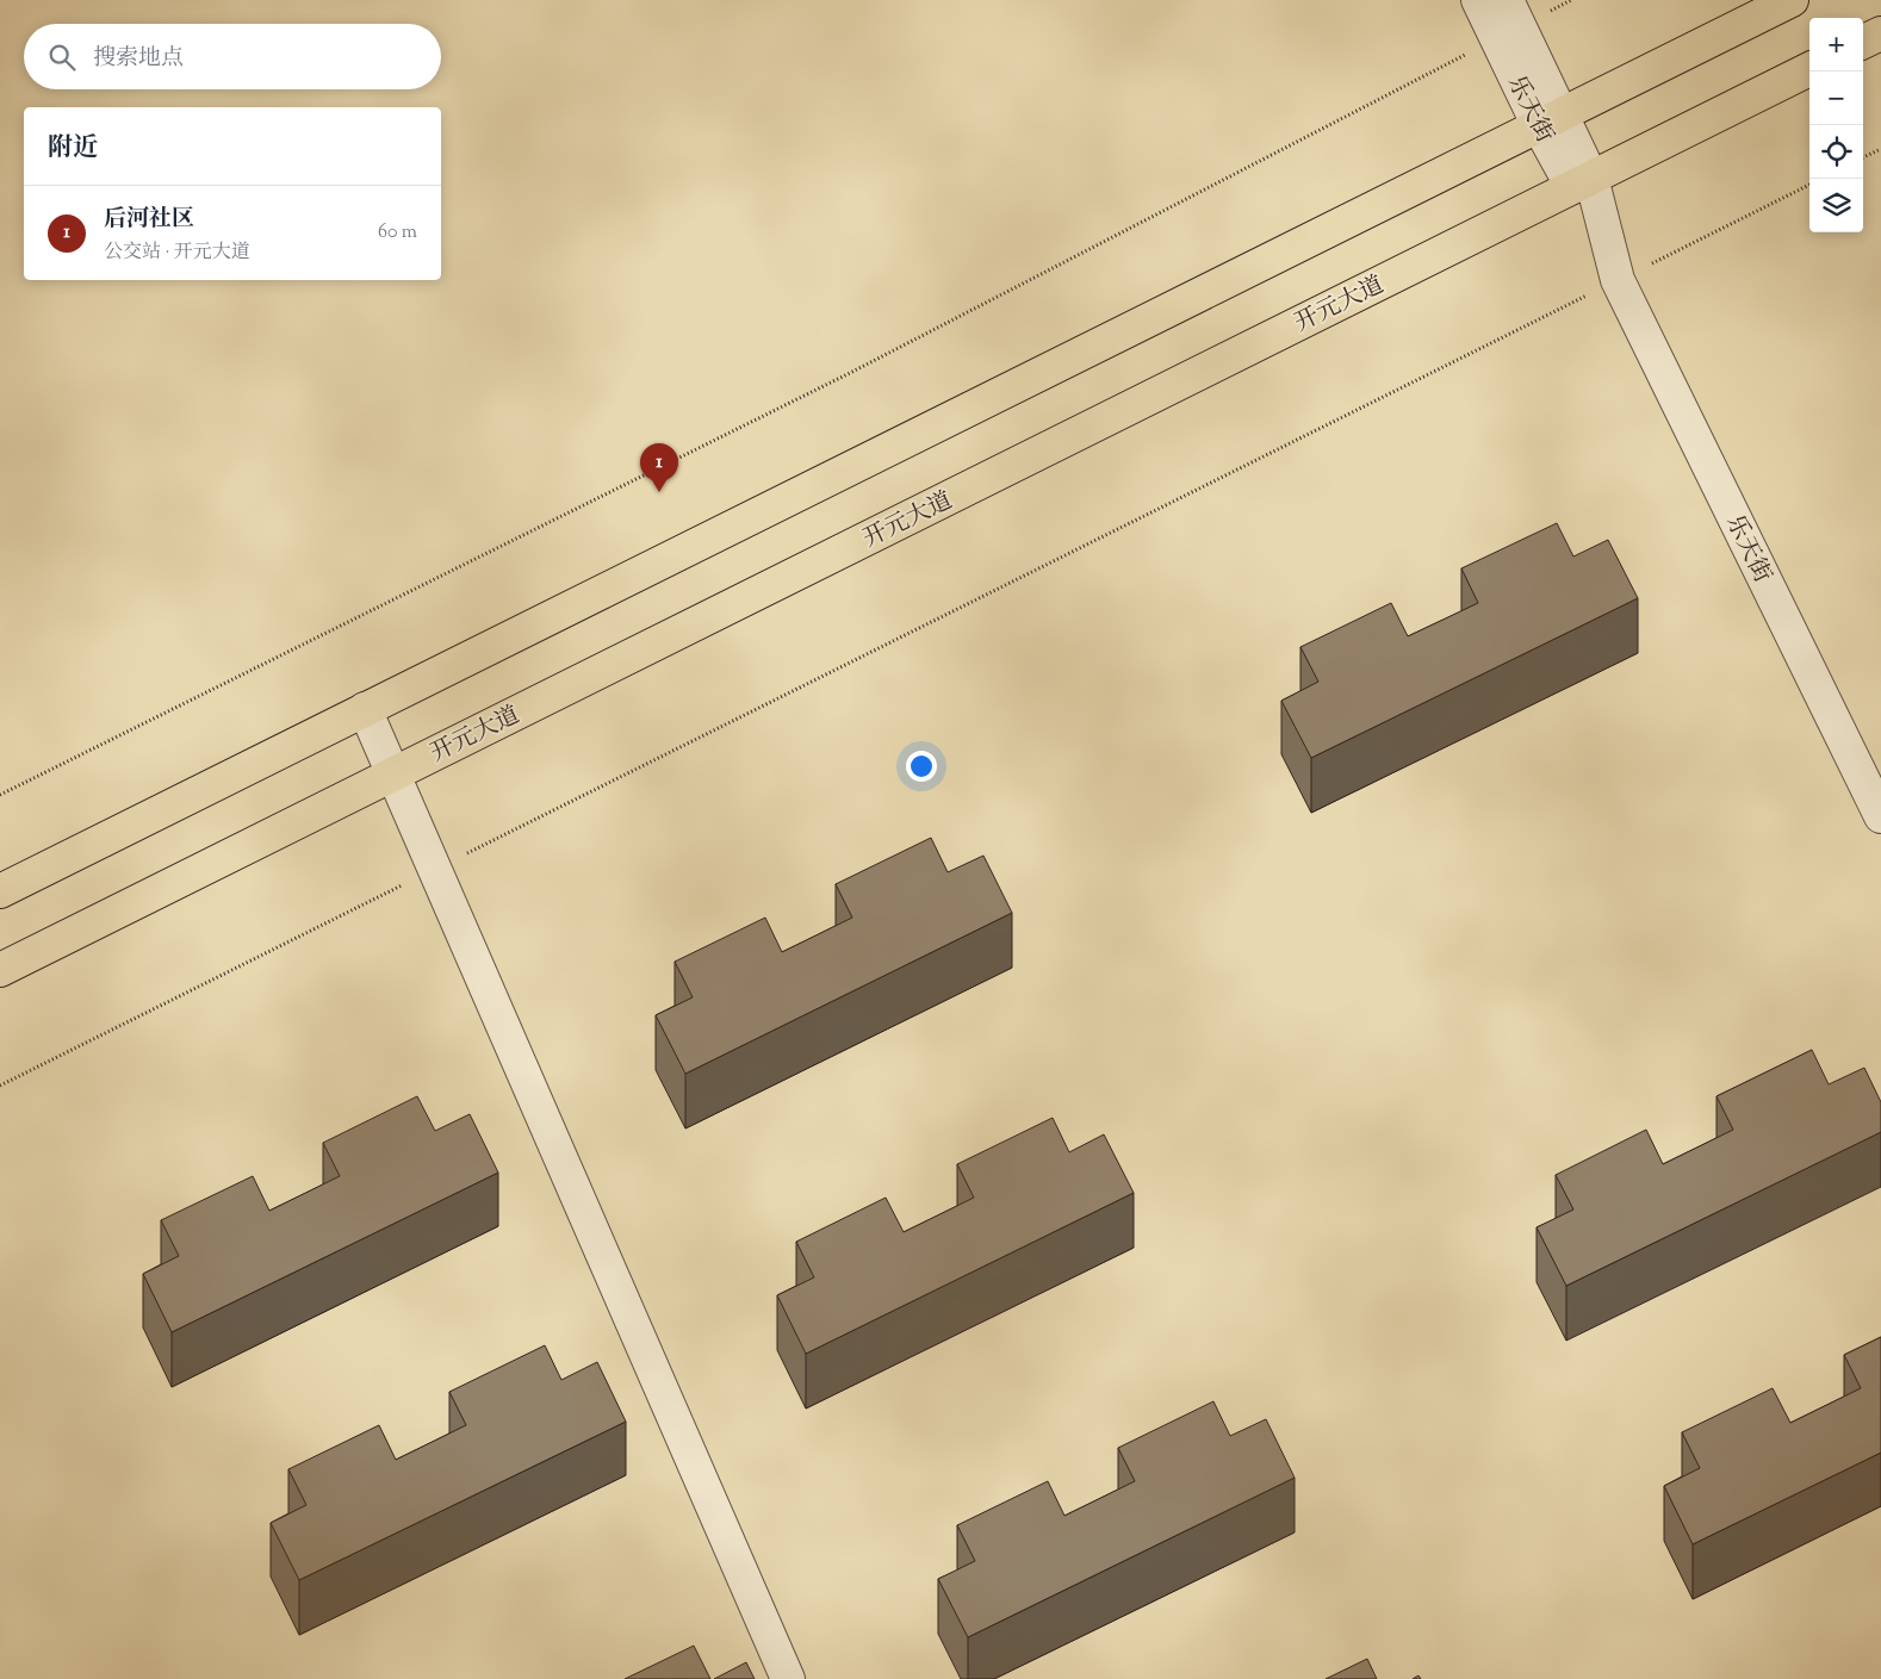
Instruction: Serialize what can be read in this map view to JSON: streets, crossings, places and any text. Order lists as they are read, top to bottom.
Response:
{
  "streets": {
    "main road": ["开元大道"],
    "street": ["乐天街"]
  },
  "crossings": [
    ["乐天街", "开元大道"]
  ],
  "page": {
    "map_buttons": ["+", "−"],
    "search": "搜索地点",
    "heading": "附近",
    "list": [
      {
        "mark": "1",
        "name": "后河社区",
        "note": "公交站 · 开元大道",
        "value": "60 m"
      }
    ],
    "pins": "1"
  }
}
